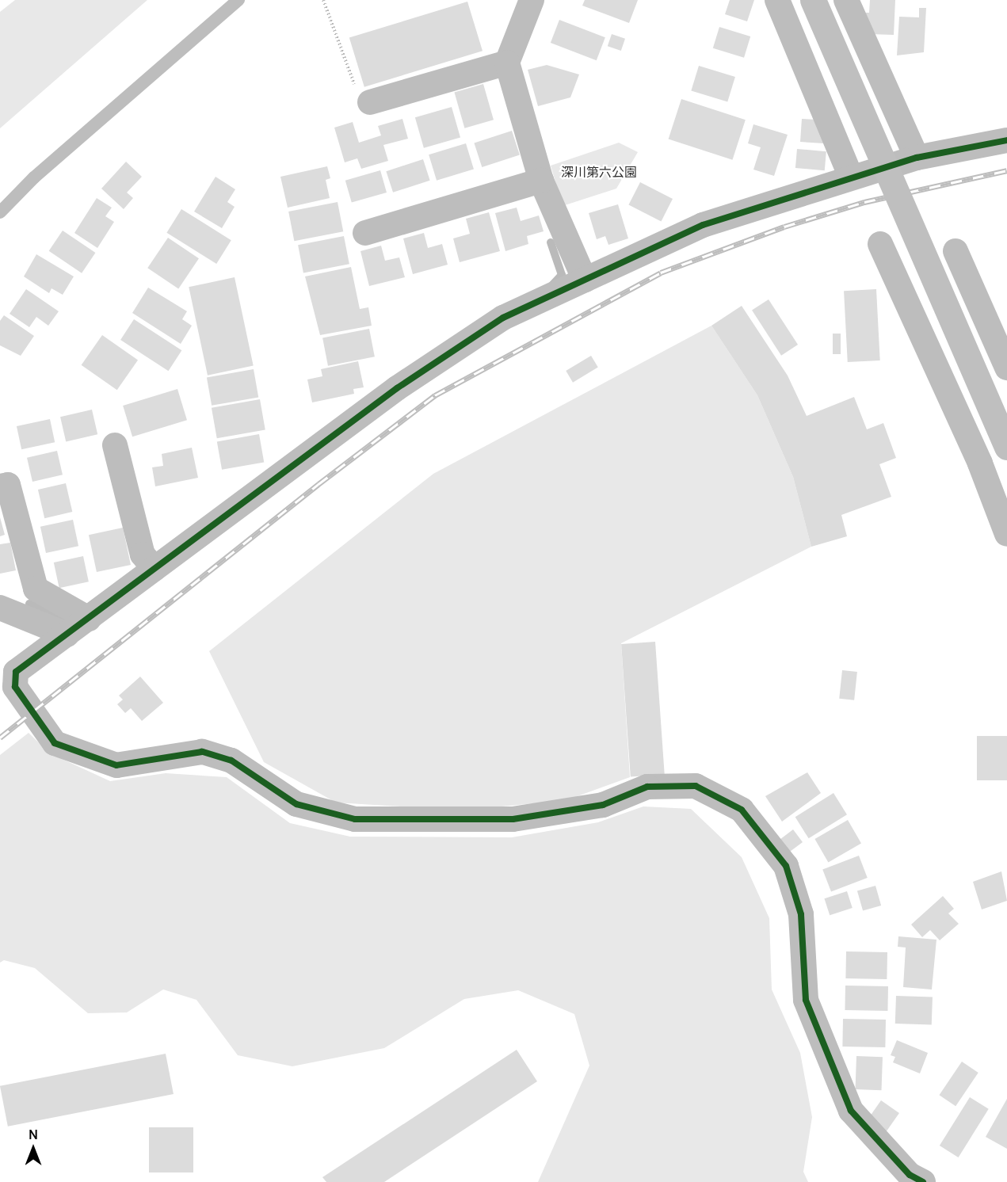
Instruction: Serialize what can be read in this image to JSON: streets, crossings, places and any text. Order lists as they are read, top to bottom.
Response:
{
  "parks": ["深川第六公園"],
  "north": "top"
}
